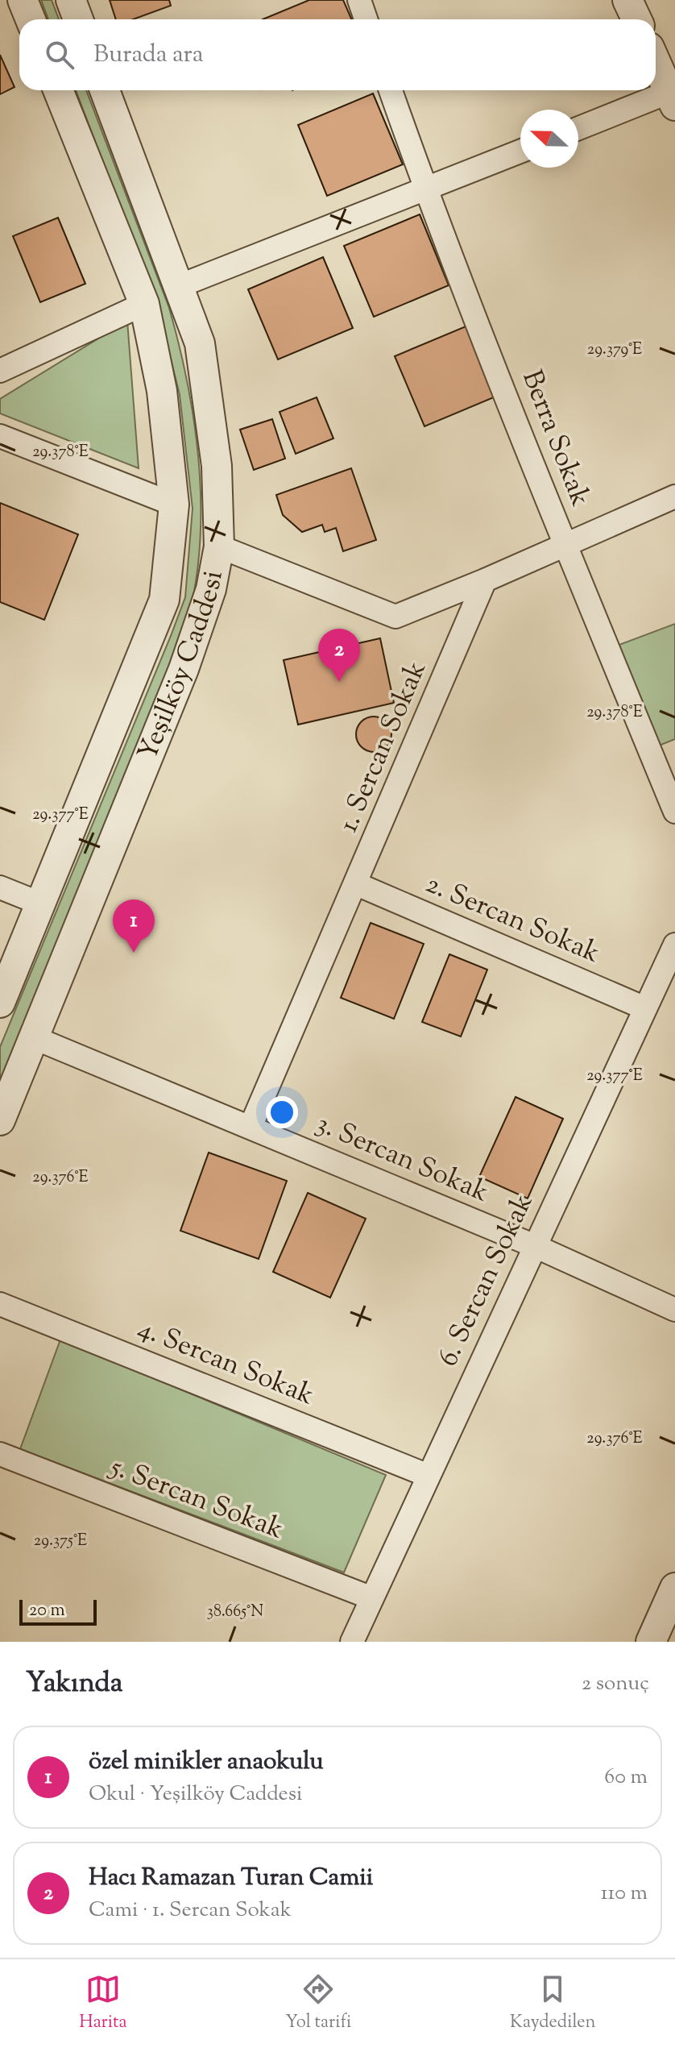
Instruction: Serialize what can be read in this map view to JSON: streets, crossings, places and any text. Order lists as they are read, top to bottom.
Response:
{
  "streets": {
    "street": [
      "Berra Sokak",
      "Yeşilköy Caddesi",
      "1. Sercan Sokak",
      "2. Sercan Sokak",
      "3. Sercan Sokak",
      "6. Sercan Sokak",
      "4. Sercan Sokak",
      "5. Sercan Sokak"
    ]
  },
  "crossings": [
    ["Yeşilköy Caddesi", "3. Sercan Sokak"],
    ["1. Sercan Sokak", "2. Sercan Sokak"],
    ["1. Sercan Sokak", "3. Sercan Sokak"],
    ["2. Sercan Sokak", "6. Sercan Sokak"],
    ["3. Sercan Sokak", "6. Sercan Sokak"],
    ["6. Sercan Sokak", "4. Sercan Sokak"],
    ["6. Sercan Sokak", "5. Sercan Sokak"]
  ],
  "scale_bar": "20 m",
  "north": "left",
  "page": {
    "search": "Burada ara",
    "pins": ["2", "1"],
    "scale": "20 m",
    "heading": ["Yakında", "2 sonuç"],
    "list": [
      {
        "mark": "1",
        "name": "özel minikler anaokulu",
        "note": "Okul · Yeşilköy Caddesi",
        "value": "60 m"
      },
      {
        "mark": "2",
        "name": "Hacı Ramazan Turan Camii",
        "note": "Cami · 1. Sercan Sokak",
        "value": "110 m"
      }
    ],
    "nav": ["Harita", "Yol tarifi", "Kaydedilen"]
  },
  "coordinates": [
    "29.379°E",
    "29.378°E",
    "29.377°E",
    "29.376°E",
    "29.375°E",
    "38.665°N"
  ]
}
